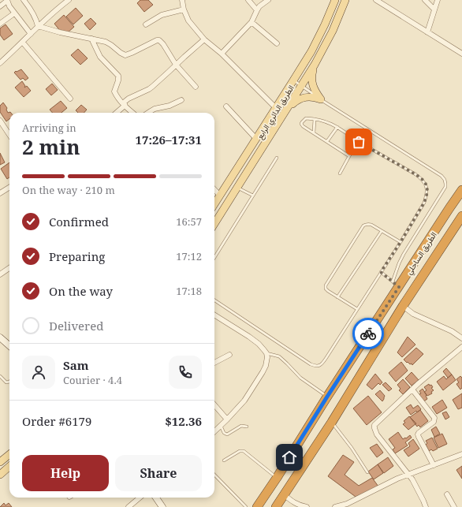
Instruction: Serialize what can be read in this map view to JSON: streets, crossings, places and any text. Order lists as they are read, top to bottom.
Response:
{
  "streets": {
    "highway": ["الطريق الساحلي"],
    "main road": ["الطريق الدائري الرابع"]
  },
  "page": {
    "heading": ["2 min", "Arriving in", "17:26–17:31"],
    "panel": [
      "Sam",
      "Courier · 4.4",
      "Order #6179",
      "$12.36"
    ],
    "bar": "On the way · 210 m",
    "list": [
      ["Confirmed", "16:57"],
      ["Preparing", "17:12"],
      ["On the way", "17:18"],
      "Delivered"
    ],
    "buttons": ["Help", "Share"]
  }
}
